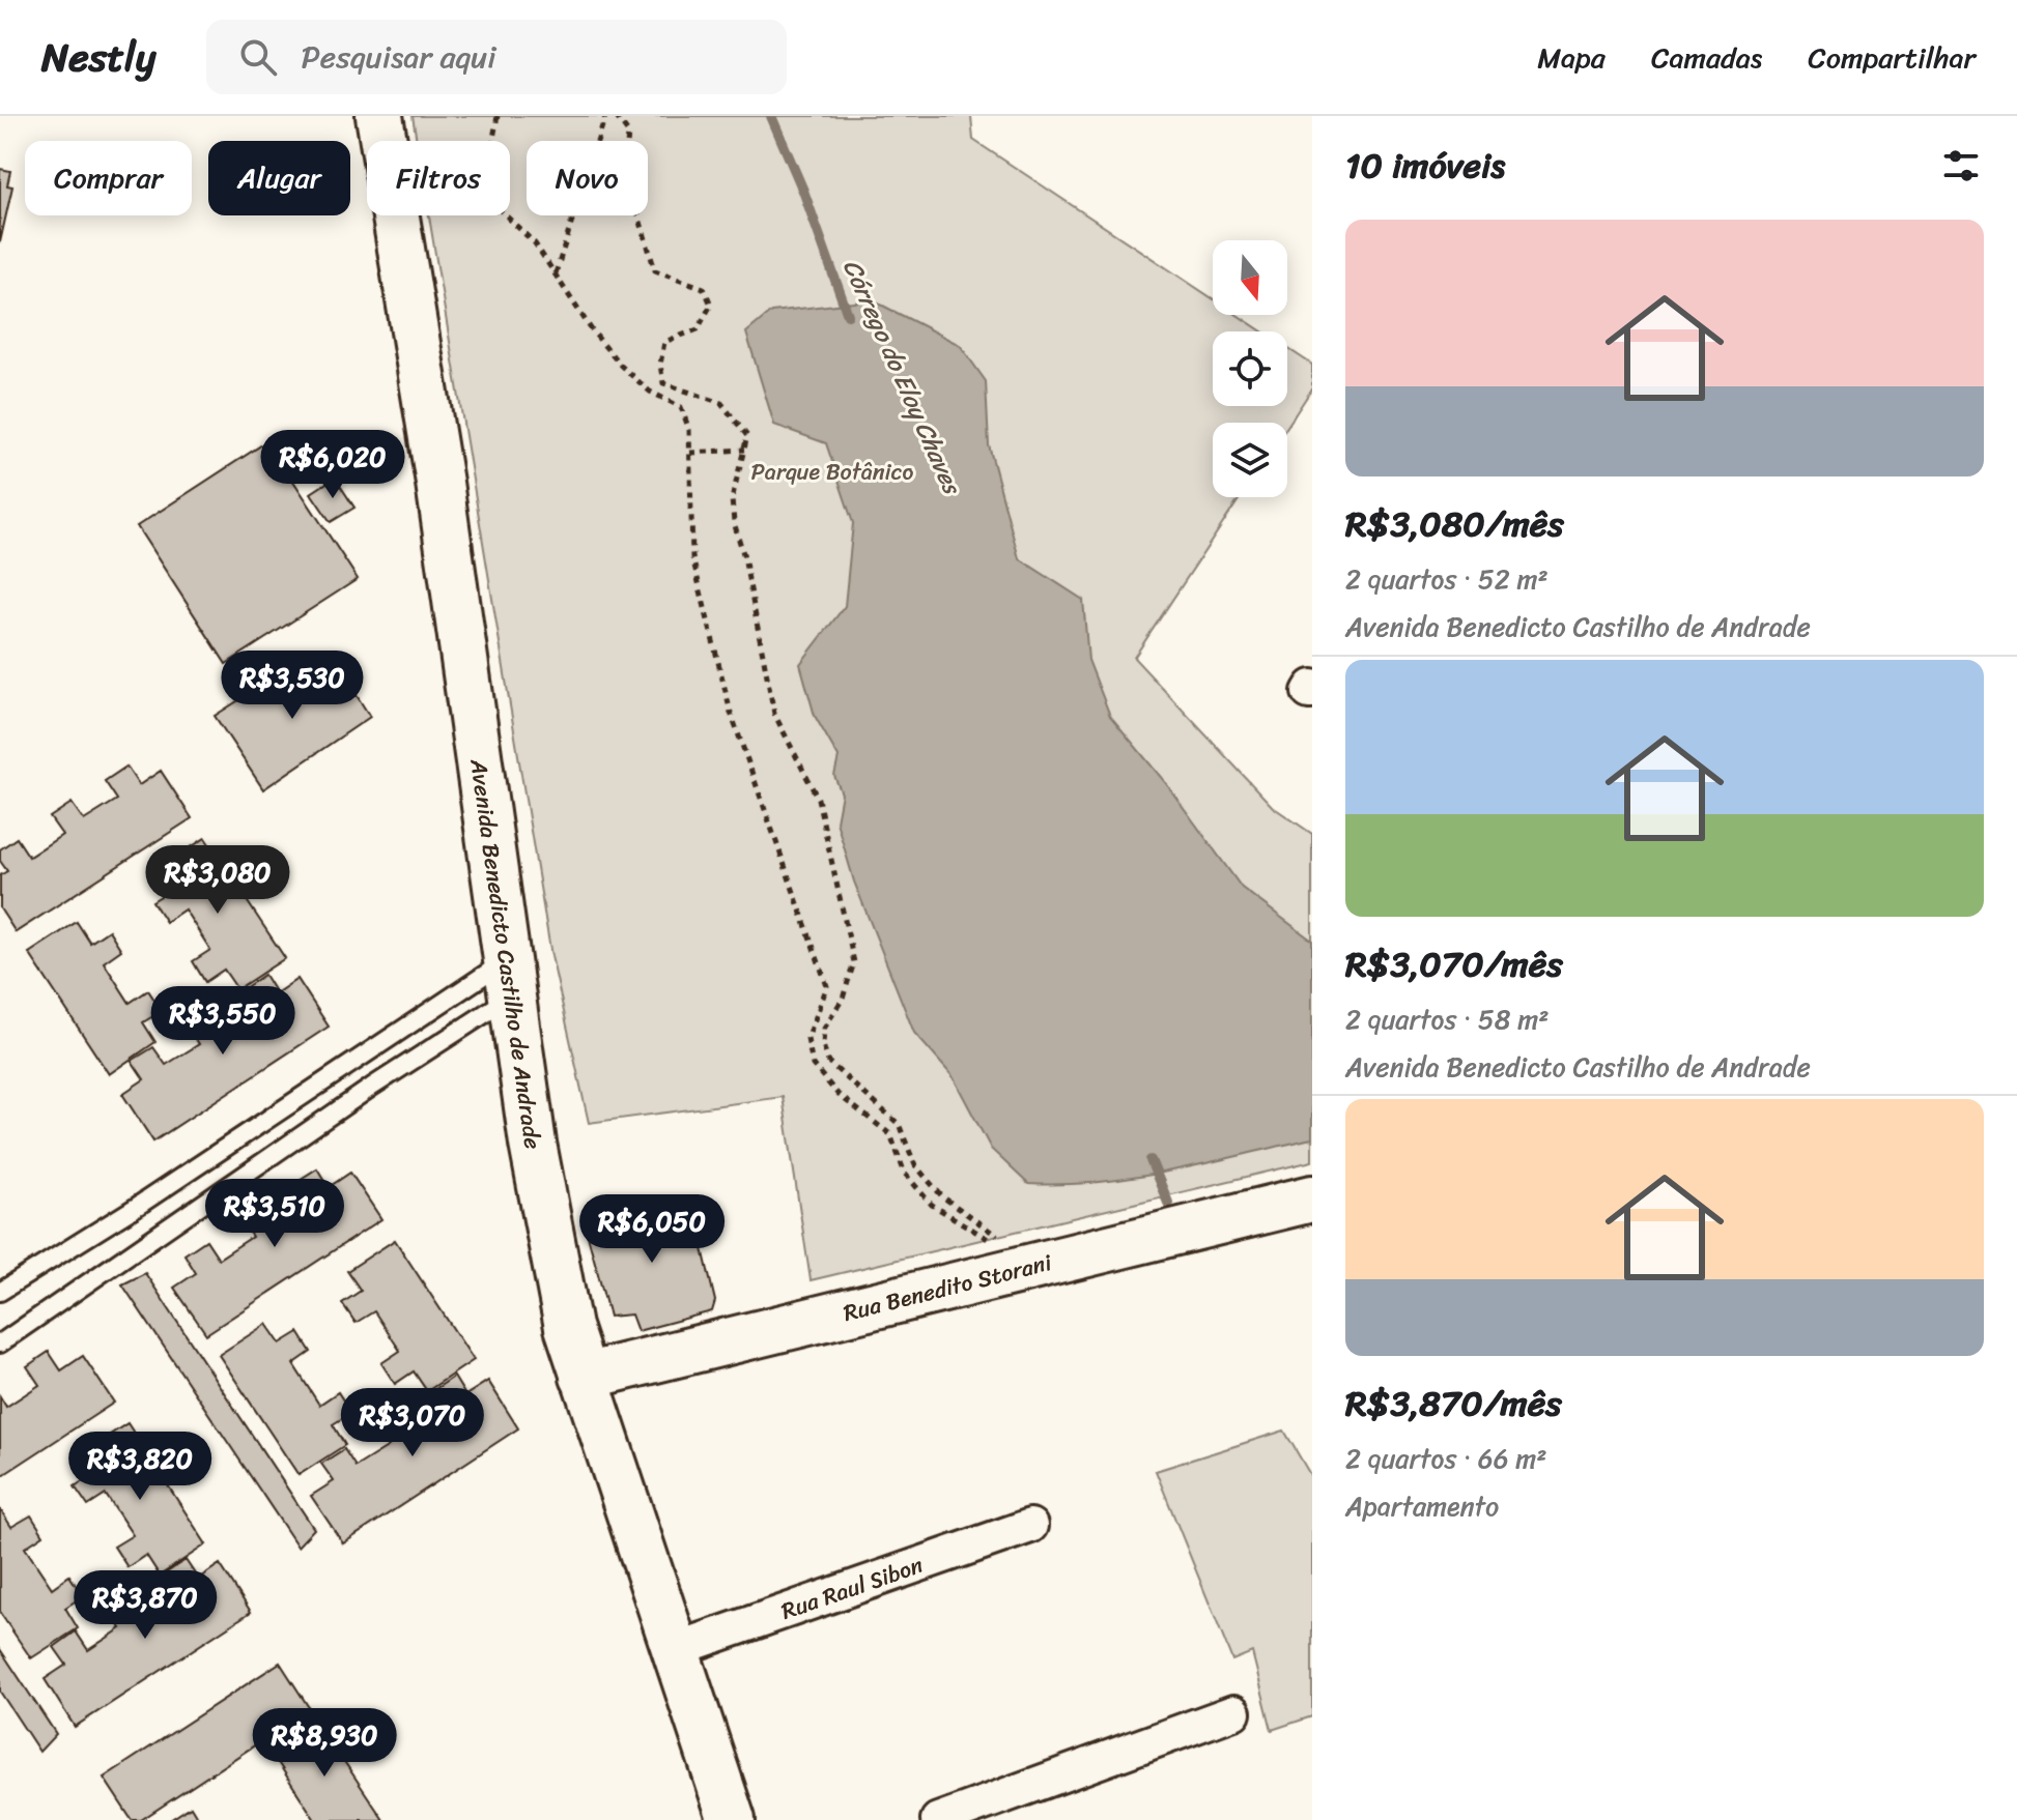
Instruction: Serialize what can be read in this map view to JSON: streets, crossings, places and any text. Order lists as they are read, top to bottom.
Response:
{
  "streets": {
    "main road": ["Avenida Benedicto Castilho de Andrade", "Rua Benedito Storani"],
    "street": ["Rua Raul Sibon"]
  },
  "crossings": [
    ["Avenida Benedicto Castilho de Andrade", "Rua Benedito Storani"],
    ["Avenida Benedicto Castilho de Andrade", "Rua Raul Sibon"]
  ],
  "water": ["Córrego do Eloy Chaves"],
  "parks": ["Parque Botânico"],
  "north": "bottom",
  "page": {
    "header": "Nestly",
    "search": "Pesquisar aqui",
    "nav": ["Mapa", "Camadas", "Compartilhar"],
    "heading": "10 imóveis",
    "chip": [
      "Comprar",
      "Alugar",
      "Filtros",
      "Novo"
    ],
    "list": [
      {
        "name": "R$3,080/mês",
        "note": "2 quartos · 52 m² · Avenida Benedicto Castilho de Andrade"
      },
      {
        "name": "R$3,070/mês",
        "note": "2 quartos · 58 m² · Avenida Benedicto Castilho de Andrade"
      },
      {
        "name": "R$3,870/mês",
        "note": "2 quartos · 66 m² · Apartamento"
      }
    ],
    "price": [
      "R$6,020",
      "R$3,530",
      "R$3,080",
      "R$3,550",
      "R$3,510",
      "R$6,050",
      "R$3,070",
      "R$3,820",
      "R$3,870",
      "R$8,930"
    ]
  }
}
